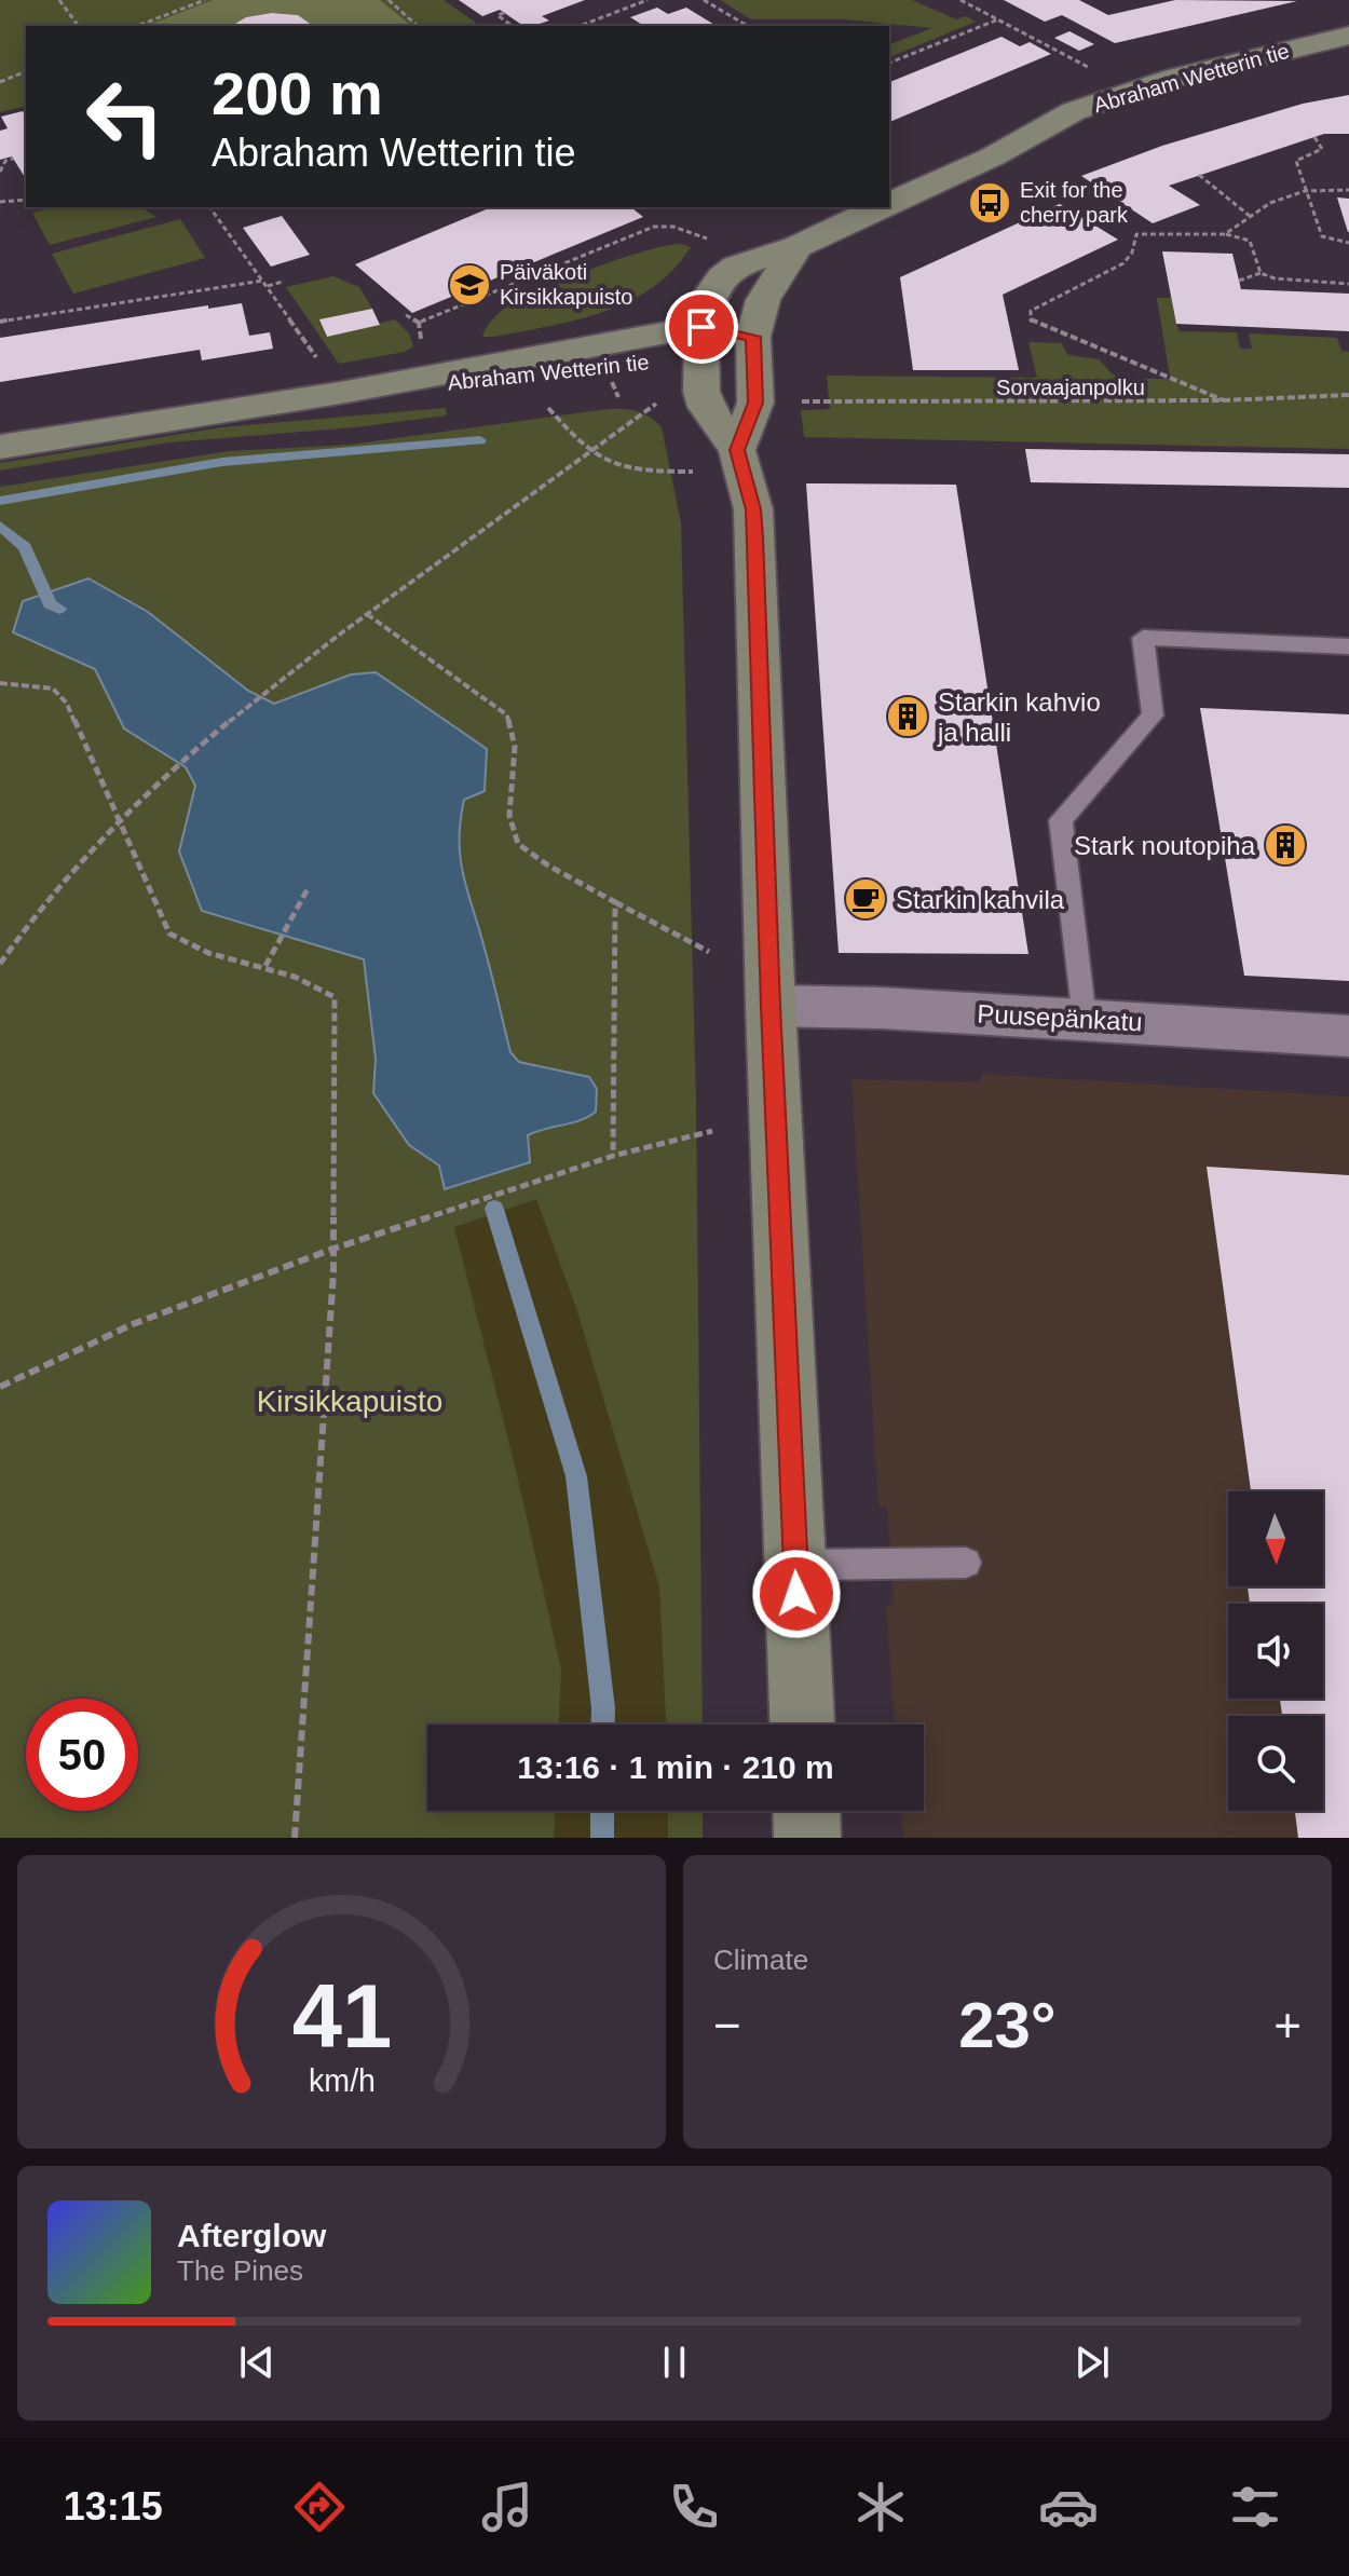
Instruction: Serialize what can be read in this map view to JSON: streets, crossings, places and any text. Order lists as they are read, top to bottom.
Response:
{
  "streets": {
    "main road": ["Abraham Wetterin tie"],
    "street": ["Puusepänkatu"],
    "path": ["Sorvaajanpolku"]
  },
  "parks": ["Kirsikkapuisto"],
  "places": {
    "bus stop": ["Exit for the cherry park"],
    "school or university": ["Päiväkoti Kirsikkapuisto"],
    "building": ["Starkin kahvio ja halli", "Stark noutopiha"],
    "cafe": ["Starkin kahvila"]
  },
  "north": "bottom",
  "page": {
    "turn": ["200 m", "Abraham Wetterin tie"],
    "limit": "50",
    "trip": "13:16 · 1 min · 210 m",
    "tile": "Climate",
    "heat": ["−", "23°", "+"],
    "song": ["Afterglow", "The Pines"],
    "tabs": "13:15",
    "gauge": ["41", "km/h"]
  }
}
